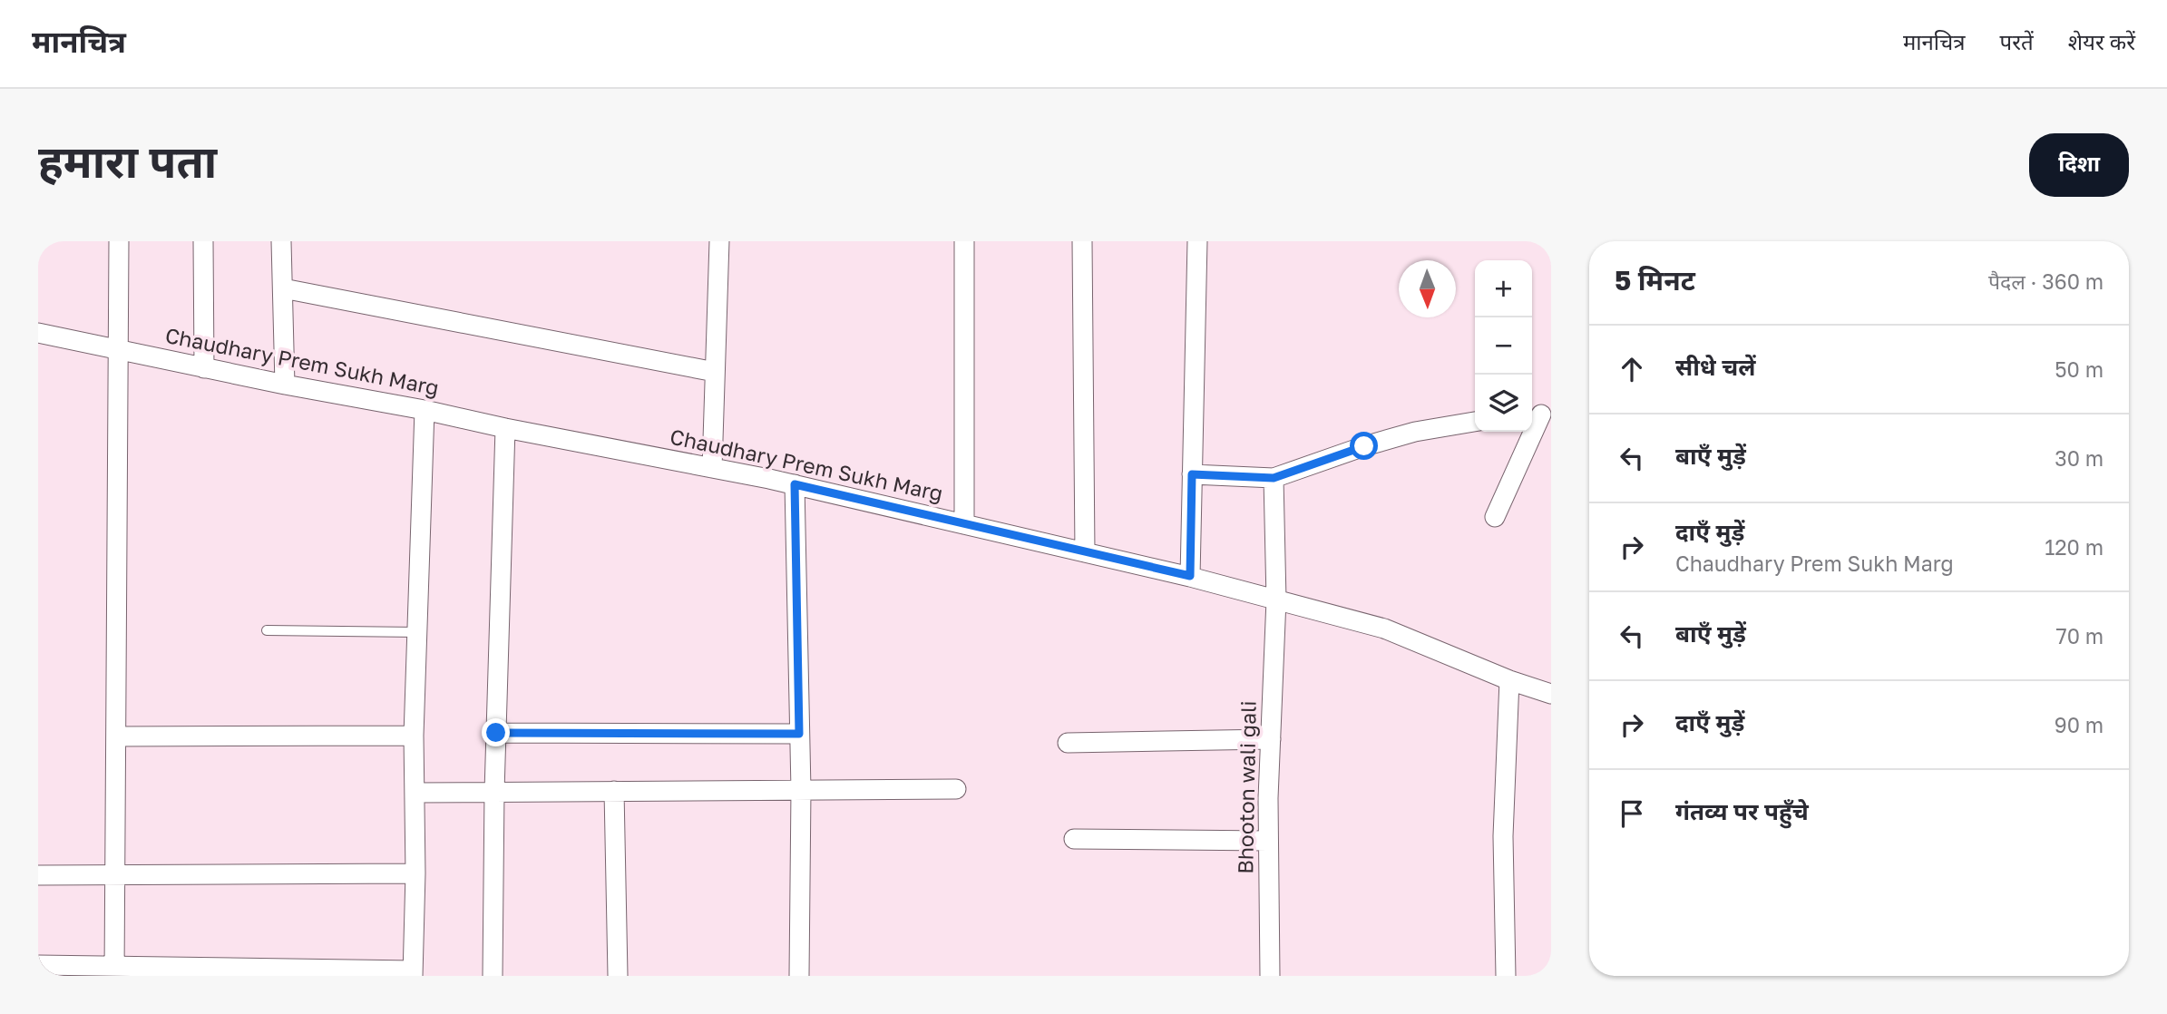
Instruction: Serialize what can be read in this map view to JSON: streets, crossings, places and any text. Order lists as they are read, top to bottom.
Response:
{
  "streets": {
    "street": ["Chaudhary Prem Sukh Marg", "Bhooton wali gali"]
  },
  "crossings": [
    ["Chaudhary Prem Sukh Marg", "Bhooton wali gali"]
  ],
  "north": "bottom",
  "page": {
    "header": "मानचित्र",
    "nav": ["मानचित्र", "परतें", "शेयर करें"],
    "buttons": "दिशा",
    "title": "हमारा पता",
    "heading": ["5 मिनट", "पैदल · 360 m"],
    "map_buttons": ["+", "−"],
    "list": [
      ["सीधे चलें", "50 m"],
      ["बाएँ मुड़ें", "30 m"],
      ["दाएँ मुड़ें", "Chaudhary Prem Sukh Marg", "120 m"],
      ["बाएँ मुड़ें", "70 m"],
      ["दाएँ मुड़ें", "90 m"],
      "गंतव्य पर पहुँचे"
    ]
  }
}
